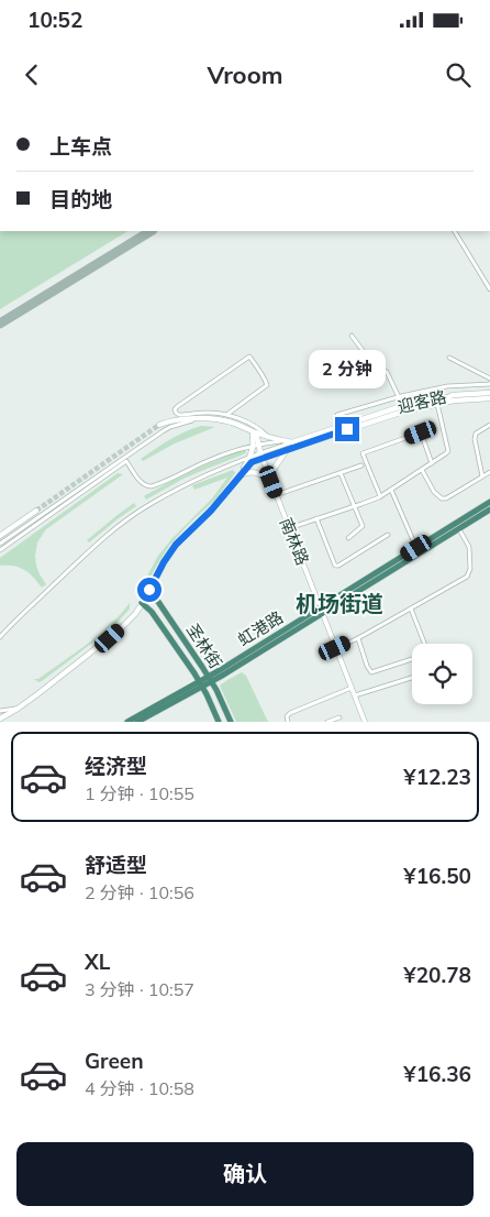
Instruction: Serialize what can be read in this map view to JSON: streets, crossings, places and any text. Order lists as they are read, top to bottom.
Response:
{
  "streets": {
    "highway": ["虹港路", "圣林街"],
    "main road": ["迎客路"],
    "street": ["南林路"]
  },
  "crossings": [
    ["迎客路", "南林路"],
    ["南林路", "虹港路"],
    ["虹港路", "圣林街"]
  ],
  "districts": ["机场街道"],
  "page": {
    "status": "10:52",
    "header": "Vroom",
    "banner": ["上车点", "目的地"],
    "bubble": "2 分钟",
    "list": [
      {
        "name": "经济型",
        "note": "1 分钟 · 10:55",
        "value": "¥12.23"
      },
      {
        "name": "舒适型",
        "note": "2 分钟 · 10:56",
        "value": "¥16.50"
      },
      {
        "name": "XL",
        "note": "3 分钟 · 10:57",
        "value": "¥20.78"
      },
      {
        "name": "Green",
        "note": "4 分钟 · 10:58",
        "value": "¥16.36"
      }
    ],
    "buttons": "确认"
  }
}
